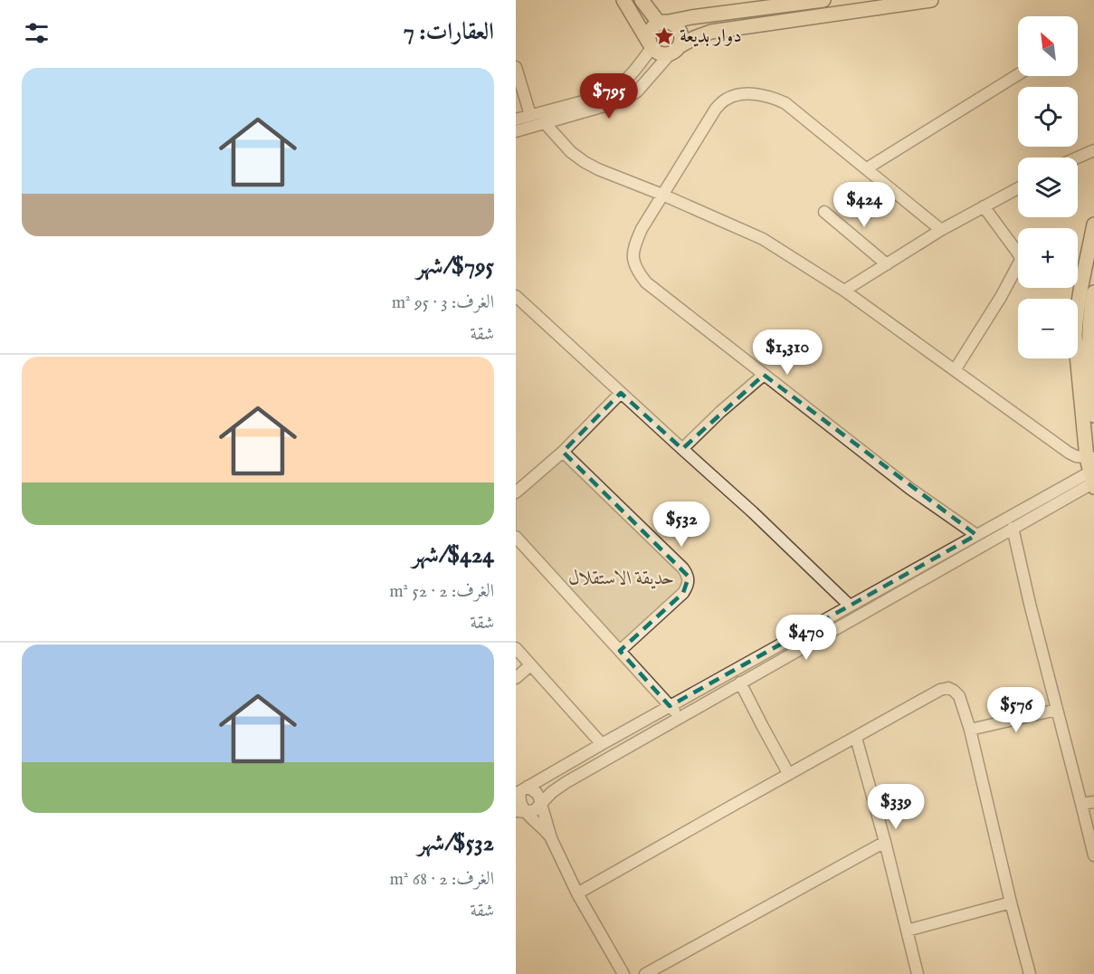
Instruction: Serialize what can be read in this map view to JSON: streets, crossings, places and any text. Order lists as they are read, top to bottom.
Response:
{
  "parks": ["حديقة الاستقلال"],
  "places": {
    "place": ["دوار بديعة"]
  },
  "north": "top left",
  "page": {
    "heading": "العقارات: 7",
    "map_buttons": ["+", "−"],
    "list": [
      {
        "name": "$795/شهر",
        "note": "الغرف: 3 · 95 m² · شقة"
      },
      {
        "name": "$424/شهر",
        "note": "الغرف: 2 · 52 m² · شقة"
      },
      {
        "name": "$532/شهر",
        "note": "الغرف: 2 · 68 m² · شقة"
      }
    ],
    "price": [
      "$795",
      "$424",
      "$1,310",
      "$532",
      "$470",
      "$576",
      "$339"
    ]
  }
}
